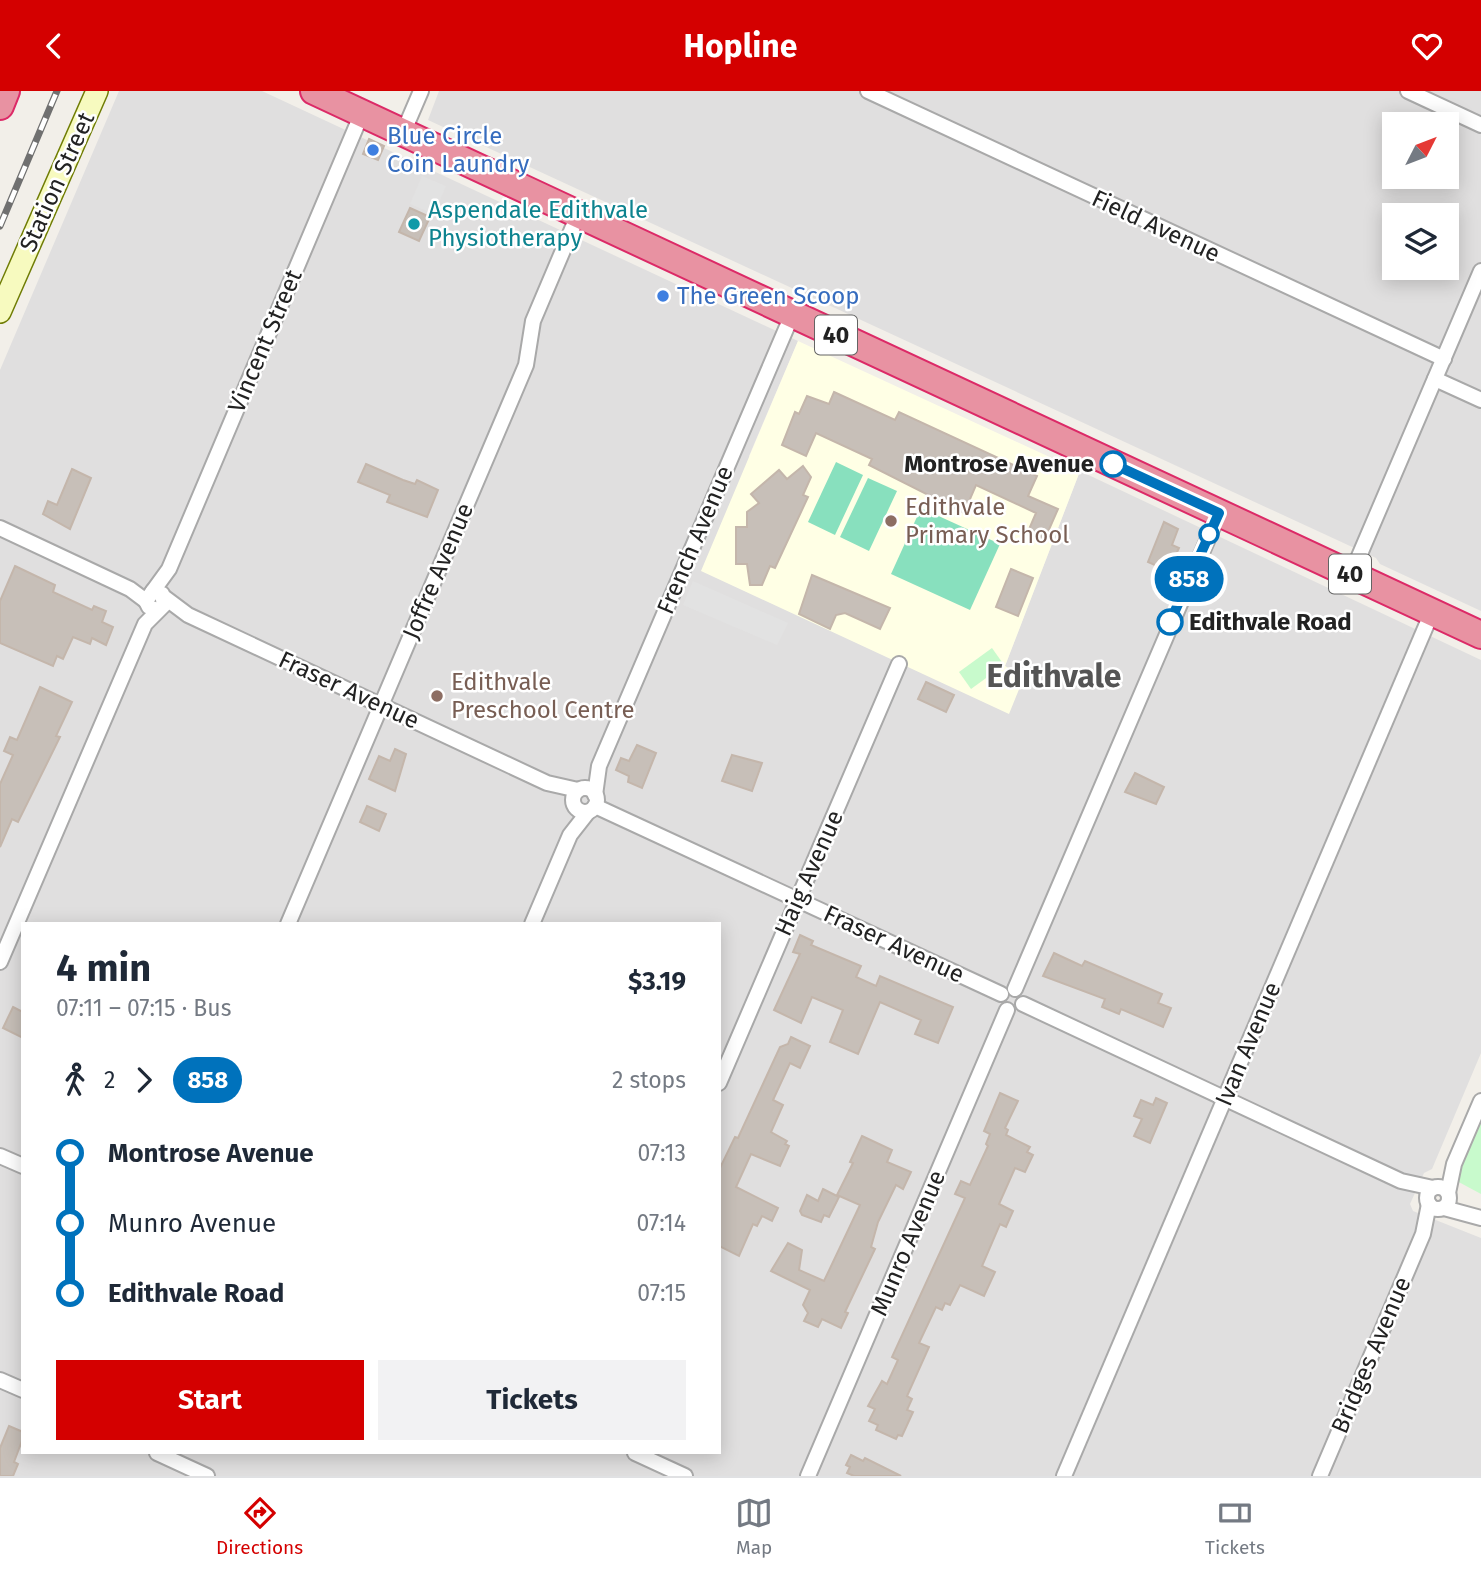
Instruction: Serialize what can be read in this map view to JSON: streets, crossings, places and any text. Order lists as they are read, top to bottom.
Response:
{
  "streets": {
    "highway": ["40"],
    "street": [
      "Station Street",
      "Field Avenue",
      "Vincent Street",
      "French Avenue",
      "Joffre Avenue",
      "Fraser Avenue",
      "Haig Avenue",
      "Ivan Avenue",
      "Munro Avenue",
      "Bridges Avenue"
    ]
  },
  "crossings": [
    ["40", "Vincent Street"],
    ["40", "French Avenue"],
    ["40", "Joffre Avenue"],
    ["40", "Ivan Avenue"],
    ["Vincent Street", "Fraser Avenue"],
    ["French Avenue", "Fraser Avenue"],
    ["Joffre Avenue", "Fraser Avenue"],
    ["Fraser Avenue", "Haig Avenue"],
    ["Fraser Avenue", "Munro Avenue"]
  ],
  "districts": ["Edithvale"],
  "places": [
    "Blue Circle Coin Laundry",
    "Aspendale Edithvale Physiotherapy",
    "The Green Scoop",
    "Montrose Avenue",
    "Edithvale Primary School",
    "Edithvale Road",
    "Edithvale Preschool Centre"
  ],
  "lines": ["bus line 858"],
  "north": "top right",
  "page": {
    "header": "Hopline",
    "on_map": "858",
    "heading": ["4 min", "07:11 – 07:15 · Bus", "$3.19"],
    "legs": ["2", "858", "2 stops"],
    "list": [
      {
        "name": "Montrose Avenue",
        "value": "07:13"
      },
      {
        "name": "Munro Avenue",
        "value": "07:14"
      },
      {
        "name": "Edithvale Road",
        "value": "07:15"
      }
    ],
    "buttons": ["Start", "Tickets"],
    "tabs": ["Directions", "Map", "Tickets"]
  }
}
